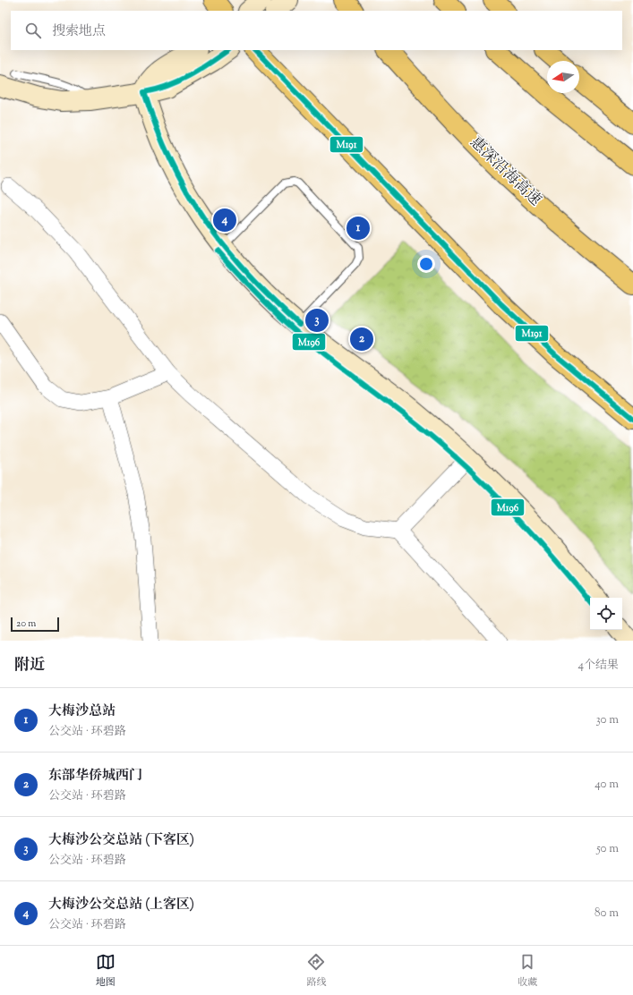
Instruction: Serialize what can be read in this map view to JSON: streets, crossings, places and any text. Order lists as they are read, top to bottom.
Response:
{
  "streets": {
    "highway": ["惠深沿海高速"]
  },
  "lines": ["transit line M191", "transit line M196"],
  "scale_bar": "20 m",
  "north": "left",
  "page": {
    "search": "搜索地点",
    "pins": [
      "4",
      "1",
      "3",
      "2"
    ],
    "scale": "20 m",
    "heading": ["附近", "4个结果"],
    "list": [
      {
        "mark": "1",
        "name": "大梅沙总站",
        "note": "公交站 · 环碧路",
        "value": "30 m"
      },
      {
        "mark": "2",
        "name": "东部华侨城西门",
        "note": "公交站 · 环碧路",
        "value": "40 m"
      },
      {
        "mark": "3",
        "name": "大梅沙公交总站 (下客区)",
        "note": "公交站 · 环碧路",
        "value": "50 m"
      },
      {
        "mark": "4",
        "name": "大梅沙公交总站 (上客区)",
        "note": "公交站 · 环碧路",
        "value": "80 m"
      }
    ],
    "nav": ["地图", "路线", "收藏"]
  }
}
